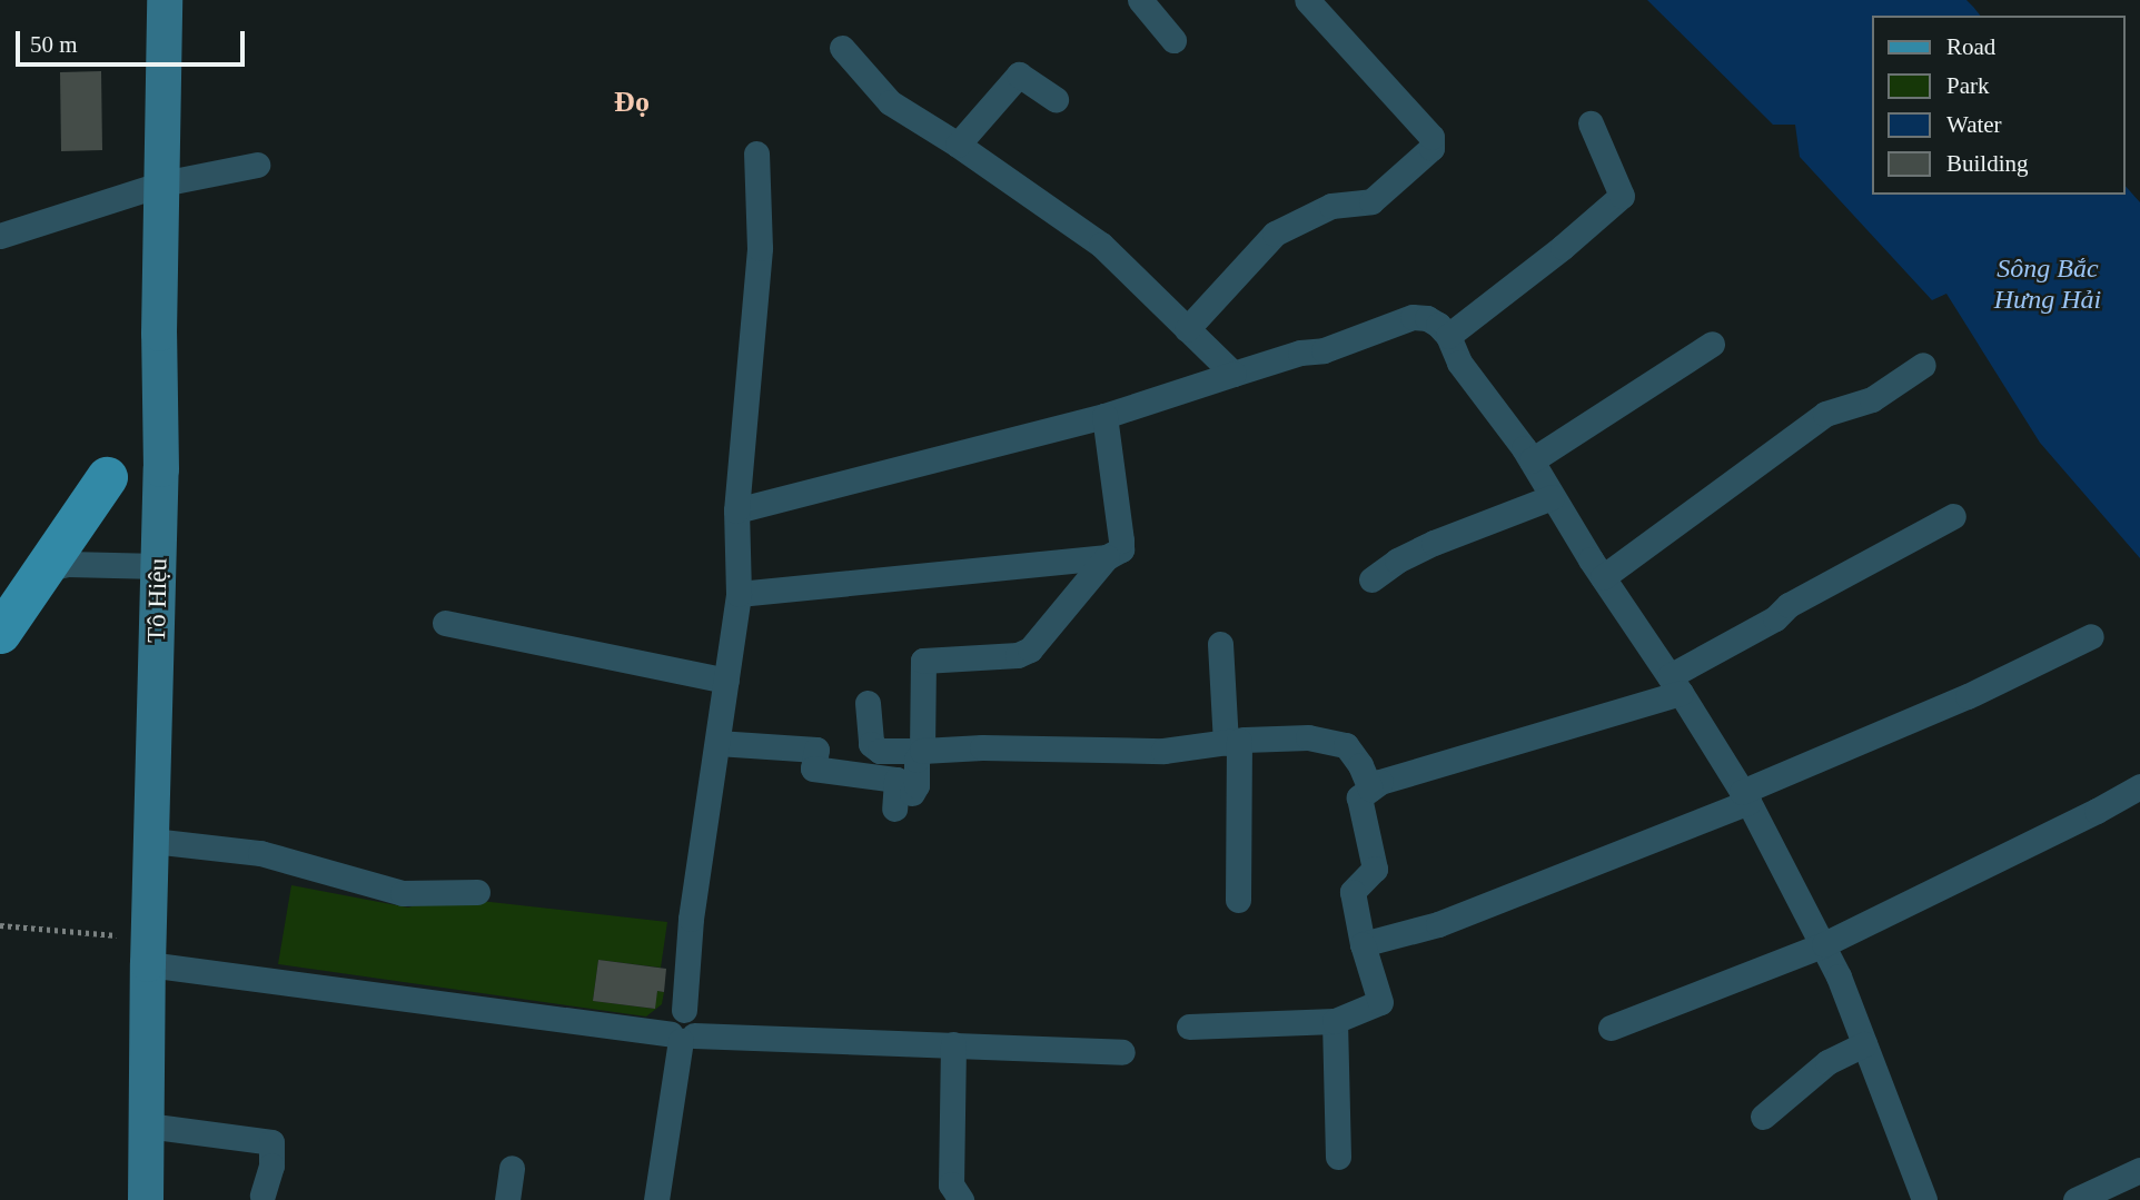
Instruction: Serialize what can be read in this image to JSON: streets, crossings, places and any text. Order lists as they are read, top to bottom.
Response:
{
  "streets": {
    "main road": ["Tô Hiệu"]
  },
  "districts": ["Đọ"],
  "water": ["Sông Bắc Hưng Hải"],
  "legend": [
    "Road",
    "Park",
    "Water",
    "Building"
  ],
  "scale_bar": "50 m"
}
